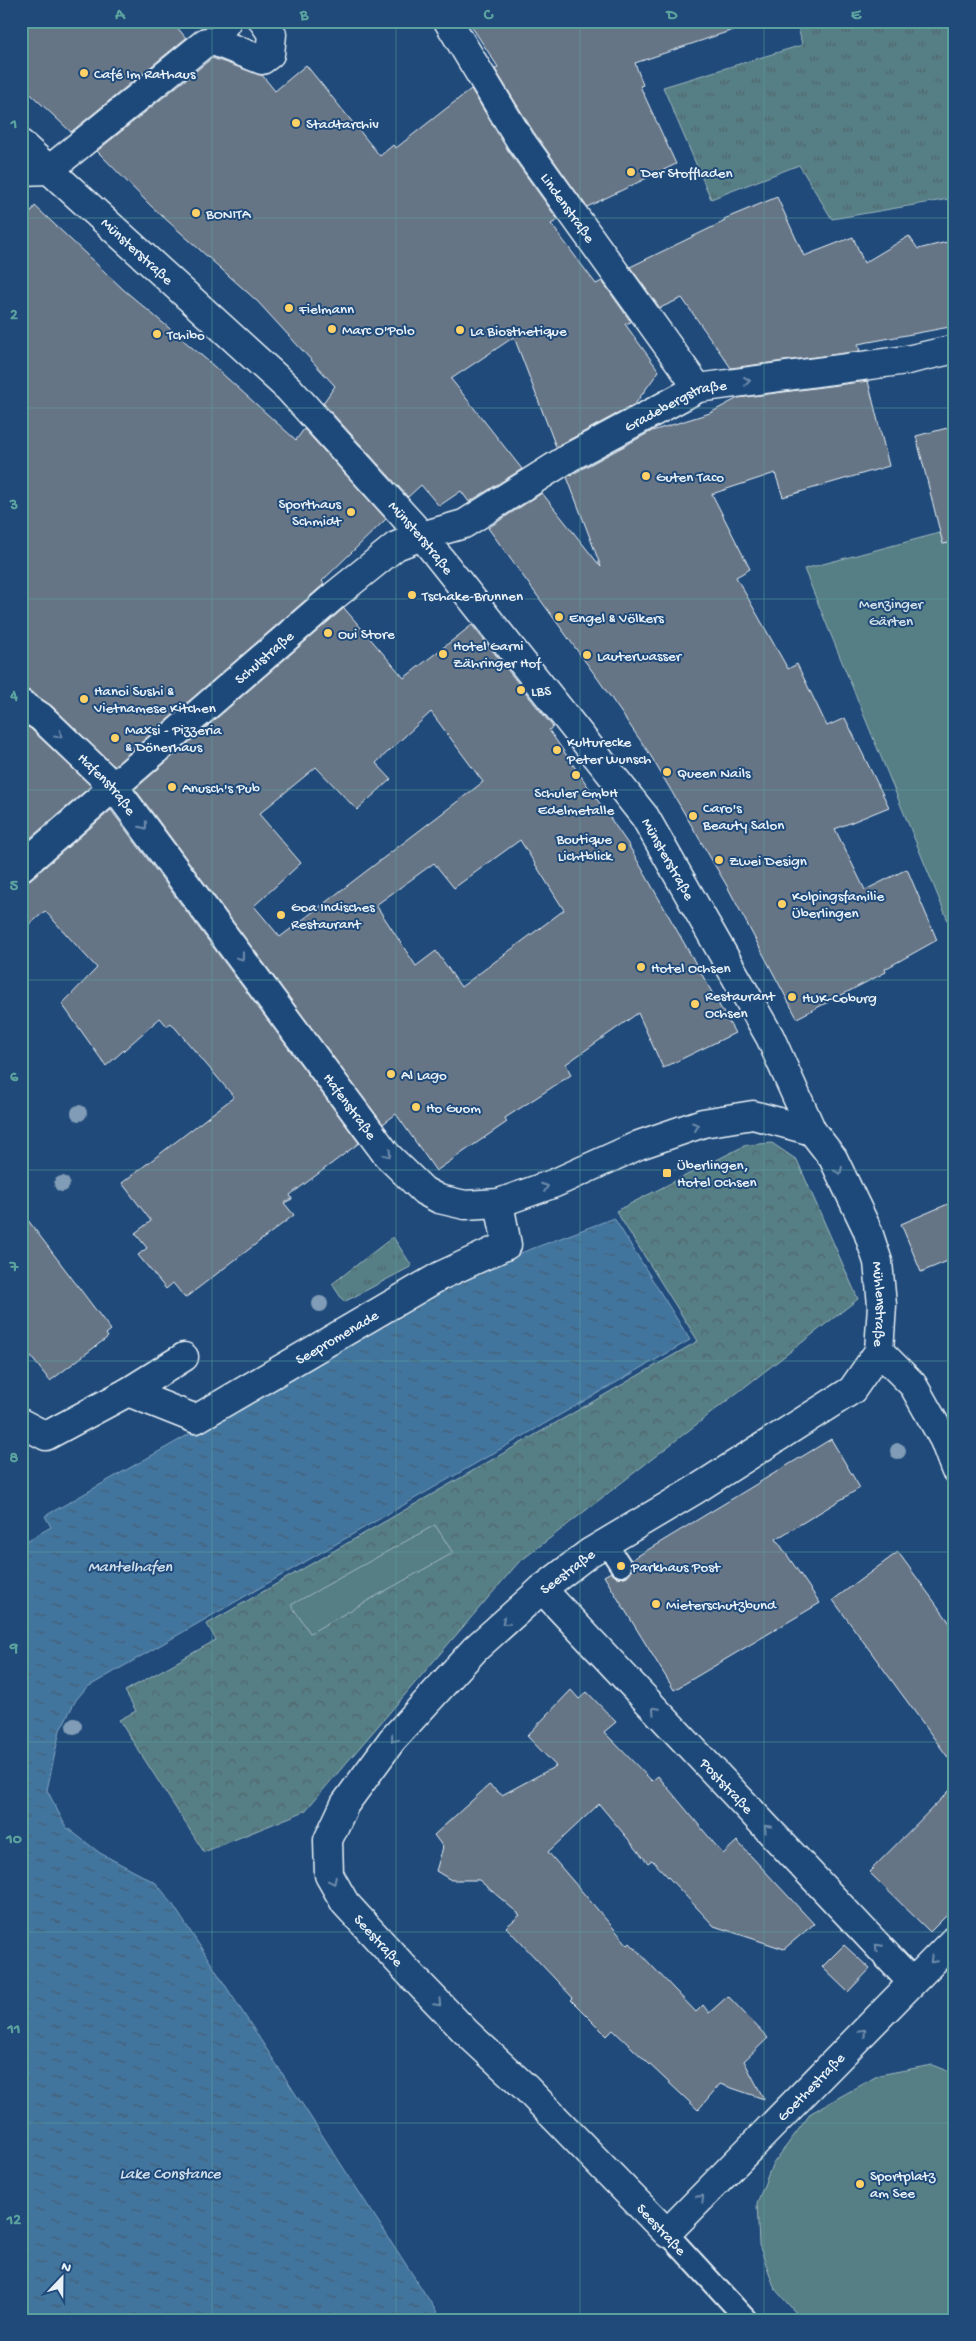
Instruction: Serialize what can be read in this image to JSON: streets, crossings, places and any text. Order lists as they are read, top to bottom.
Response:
{
  "streets": {
    "street": [
      "Lindenstraße",
      "Münsterstraße",
      "Gradebergstraße",
      "Schulstraße",
      "Hafenstraße",
      "Mühlenstraße",
      "Seepromenade",
      "Seestraße",
      "Poststraße",
      "Goethestraße"
    ]
  },
  "crossings": [
    ["Lindenstraße", "Gradebergstraße"],
    ["Münsterstraße", "Gradebergstraße"],
    ["Münsterstraße", "Schulstraße"],
    ["Münsterstraße", "Hafenstraße"],
    ["Münsterstraße", "Mühlenstraße"],
    ["Gradebergstraße", "Schulstraße"],
    ["Schulstraße", "Hafenstraße"],
    ["Hafenstraße", "Mühlenstraße"],
    ["Hafenstraße", "Seepromenade"],
    ["Mühlenstraße", "Seestraße"],
    ["Seestraße", "Poststraße"],
    ["Seestraße", "Goethestraße"],
    ["Poststraße", "Goethestraße"]
  ],
  "one_way": [
    "Gradebergstraße",
    "Hafenstraße",
    "Mühlenstraße",
    "Poststraße"
  ],
  "water": ["Mantelhafen", "Lake Constance"],
  "parks": ["Menzinger Gärten"],
  "places": {
    "other": [
      "Café Im Rathaus",
      "Stadtarchiv",
      "Der Stoffladen",
      "BONITA",
      "Fielmann",
      "Marc O'Polo",
      "La Biosthetique",
      "Tchibo",
      "Guten Taco",
      "Sporthaus Schmidt",
      "Tschake-Brunnen",
      "Engel & Völkers",
      "Oui Store",
      "Hotel Garni Zähringer Hof",
      "Lauterwasser",
      "LBS",
      "Hanoi Sushi & Vietnamese Kitchen",
      "Maxsi - Pizzeria & Dönerhaus",
      "Kulturecke Peter Wunsch",
      "Queen Nails",
      "Schuler GmbH Edelmetalle",
      "Anusch's Pub",
      "Caro's Beauty Salon",
      "Boutique Lichtblick",
      "Zwei Design",
      "Kolpingsfamilie Überlingen",
      "Goa Indisches Restaurant",
      "Hotel Ochsen",
      "HUK-Coburg",
      "Restaurant Ochsen",
      "Al Lago",
      "Ho Guom",
      "Parkhaus Post",
      "Mieterschutzbund",
      "Sportplatz am See"
    ],
    "transit": ["Überlingen, Hotel Ochsen"]
  },
  "north": "top",
  "grid": {
    "columns": [
      "A",
      "B",
      "C",
      "D",
      "E"
    ],
    "rows": [
      "1",
      "2",
      "3",
      "4",
      "5",
      "6",
      "7",
      "8",
      "9",
      "10",
      "11",
      "12"
    ]
  }
}
